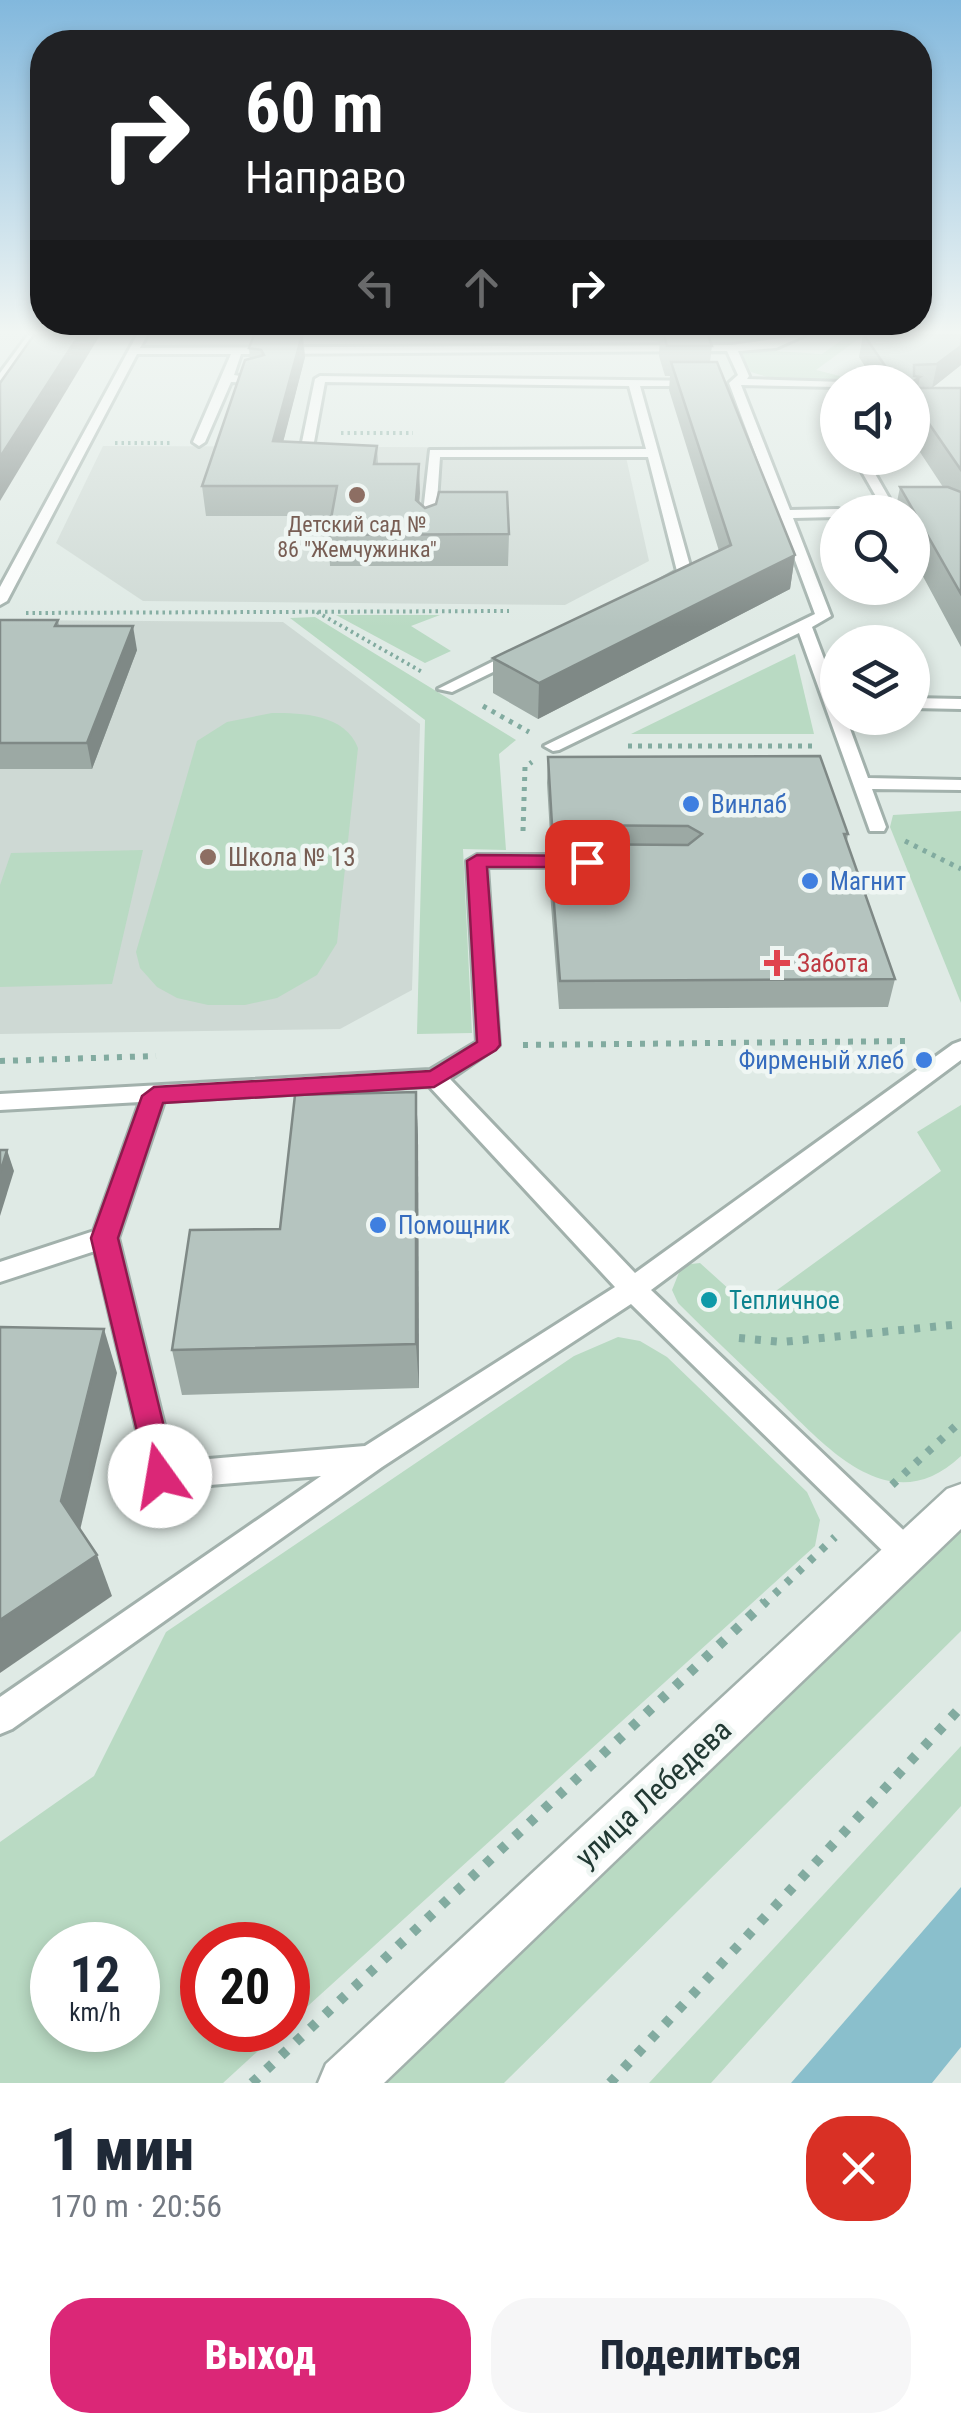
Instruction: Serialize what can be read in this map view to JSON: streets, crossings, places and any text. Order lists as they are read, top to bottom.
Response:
{
  "streets": {
    "street": ["улица Лебедева"]
  },
  "places": {
    "other": [
      "Детский сад № 86 \"Жемчужинка\"",
      "Винлаб",
      "Школа № 13",
      "Магнит",
      "Фирменый хлеб",
      "Помощник",
      "Тепличное"
    ],
    "health": ["Забота"]
  },
  "page": {
    "turn": ["60 m", "Направо"],
    "speed": "12 km/h",
    "limit": "20",
    "heading": ["1 мин", "170 m · 20:56"],
    "buttons": ["Выход", "Поделиться"]
  }
}
